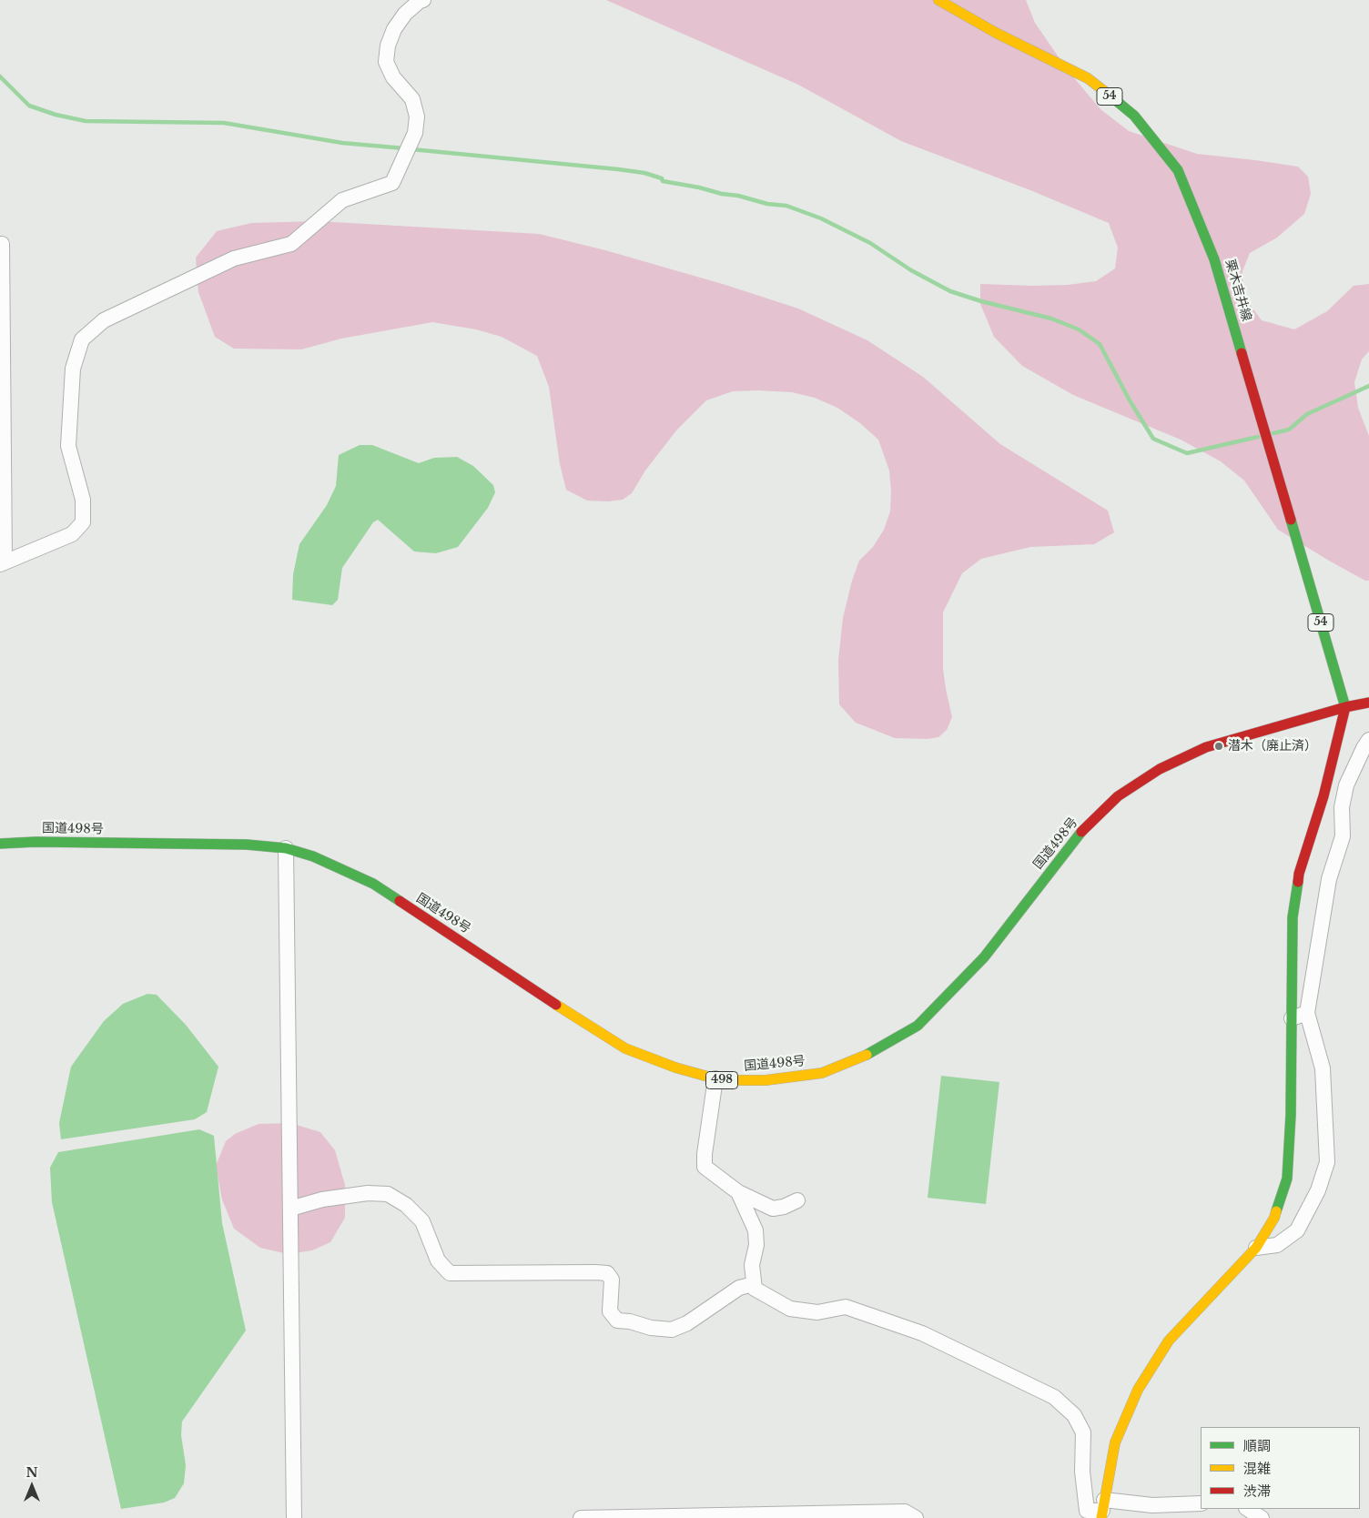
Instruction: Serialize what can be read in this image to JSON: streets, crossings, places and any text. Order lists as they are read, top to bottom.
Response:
{
  "streets": {
    "main road": [
      "54",
      "栗木吉井線",
      "国道498号",
      "498"
    ]
  },
  "crossings": [
    ["栗木吉井線", "国道498号"]
  ],
  "places": ["潜木（廃止済）"],
  "legend": ["順調", "混雑", "渋滞"],
  "north": "top"
}
